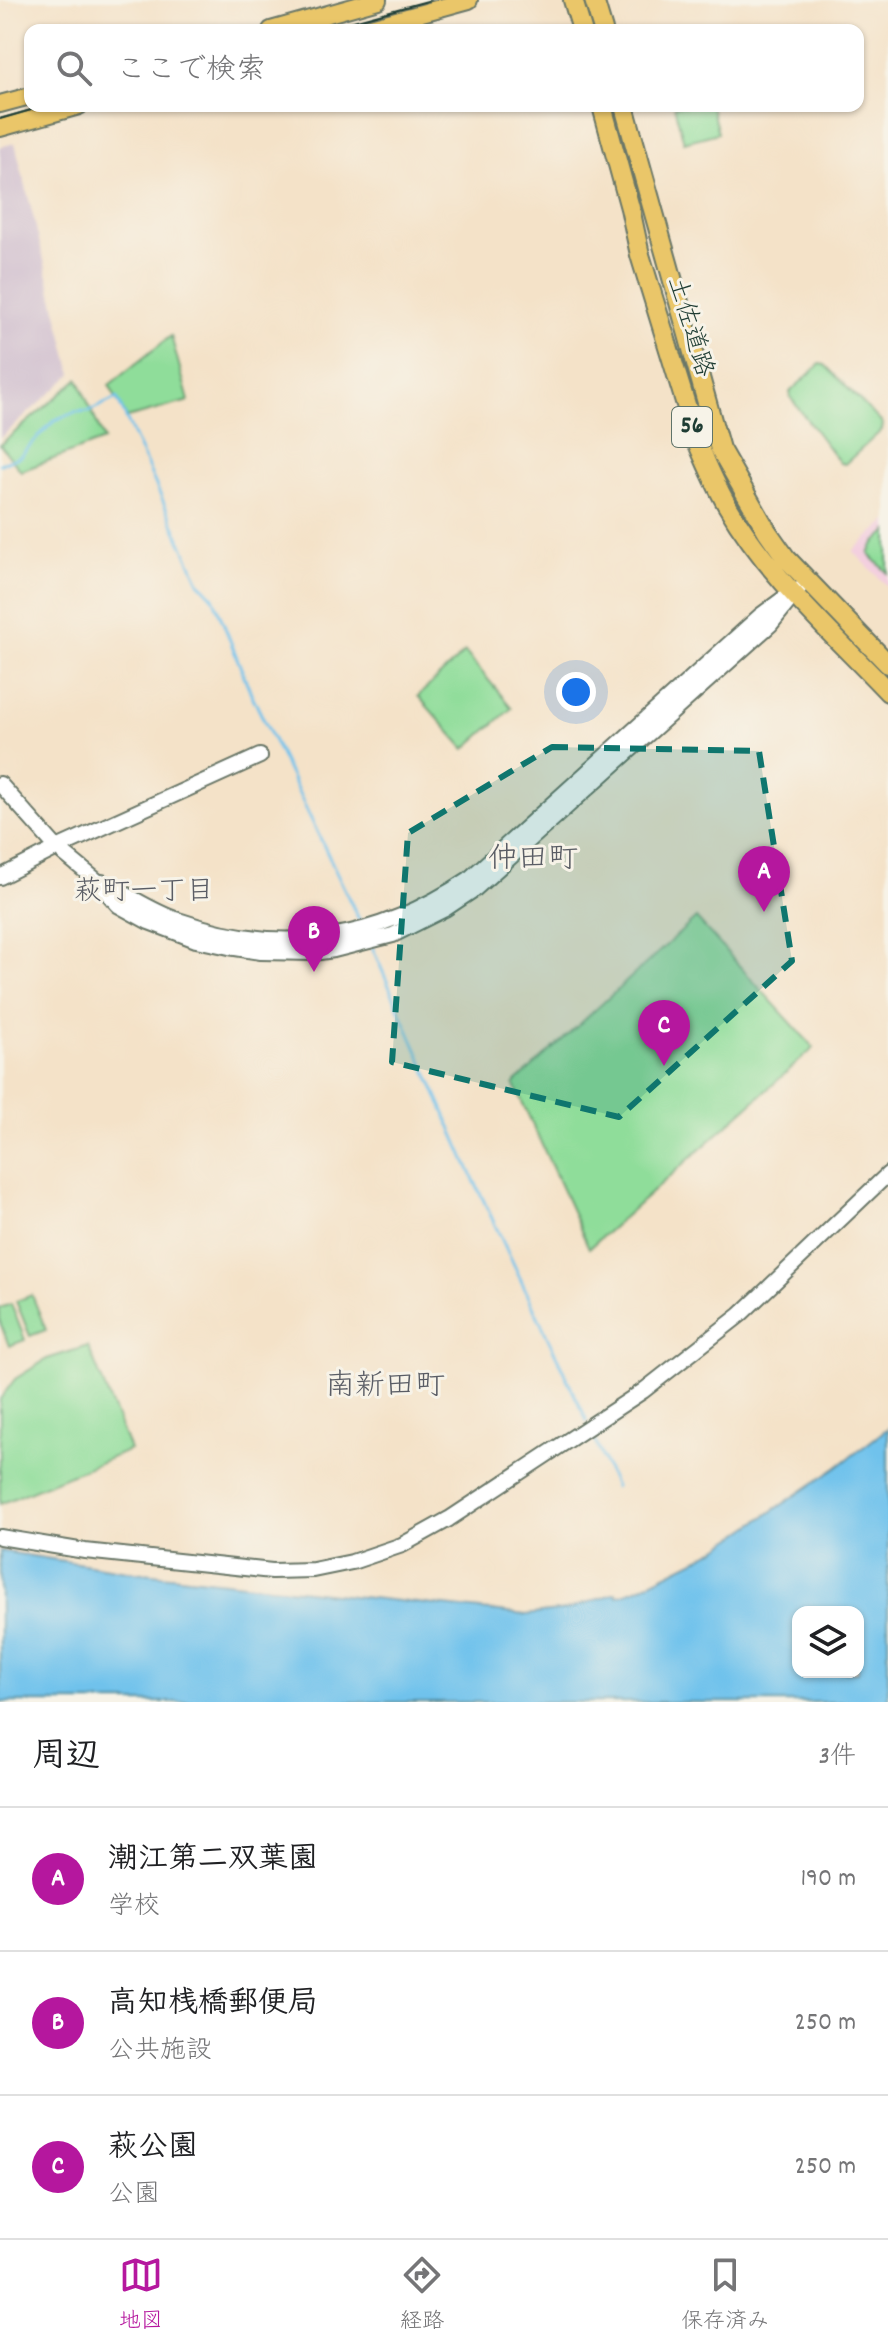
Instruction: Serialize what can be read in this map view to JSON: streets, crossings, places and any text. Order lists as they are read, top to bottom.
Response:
{
  "streets": {
    "highway": ["土佐道路", "56"]
  },
  "districts": ["仲田町", "萩町一丁目", "南新田町"],
  "page": {
    "search": "ここで検索",
    "pins": ["A", "B", "C"],
    "heading": ["周辺", "3件"],
    "list": [
      {
        "mark": "A",
        "name": "潮江第二双葉園",
        "note": "学校",
        "value": "190 m"
      },
      {
        "mark": "B",
        "name": "高知桟橋郵便局",
        "note": "公共施設",
        "value": "250 m"
      },
      {
        "mark": "C",
        "name": "萩公園",
        "note": "公園",
        "value": "250 m"
      }
    ],
    "nav": ["地図", "経路", "保存済み"]
  }
}
